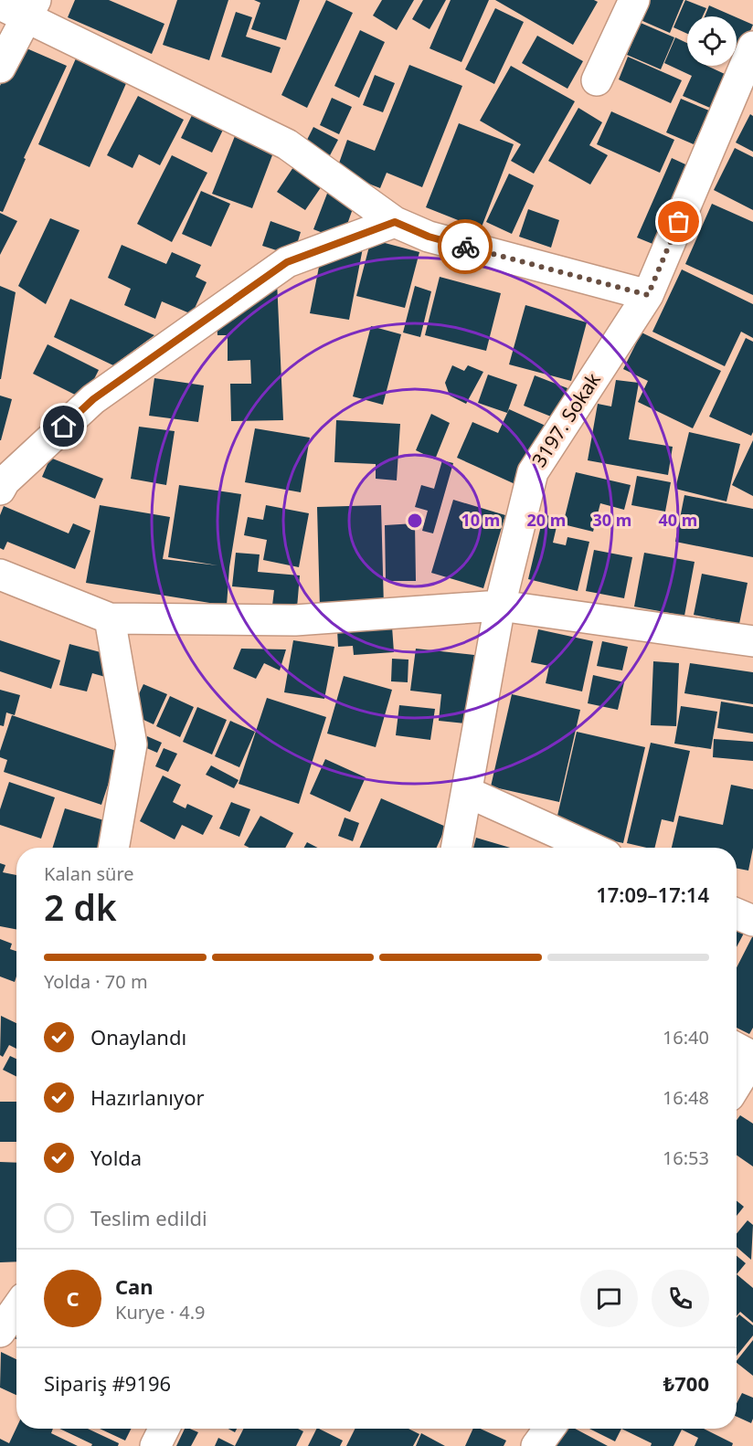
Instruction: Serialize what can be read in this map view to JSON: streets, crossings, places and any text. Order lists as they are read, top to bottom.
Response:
{
  "streets": {
    "street": ["3197. Sokak"]
  },
  "page": {
    "heading": ["2 dk", "Kalan süre", "17:09–17:14"],
    "panel": [
      "Can",
      "Kurye · 4.9",
      "Sipariş #9196",
      "₺700"
    ],
    "bar": "Yolda · 70 m",
    "list": [
      ["Onaylandı", "16:40"],
      ["Hazırlanıyor", "16:48"],
      ["Yolda", "16:53"],
      "Teslim edildi"
    ],
    "round": "C"
  },
  "rings": [
    "10 m",
    "20 m",
    "30 m",
    "40 m"
  ]
}
